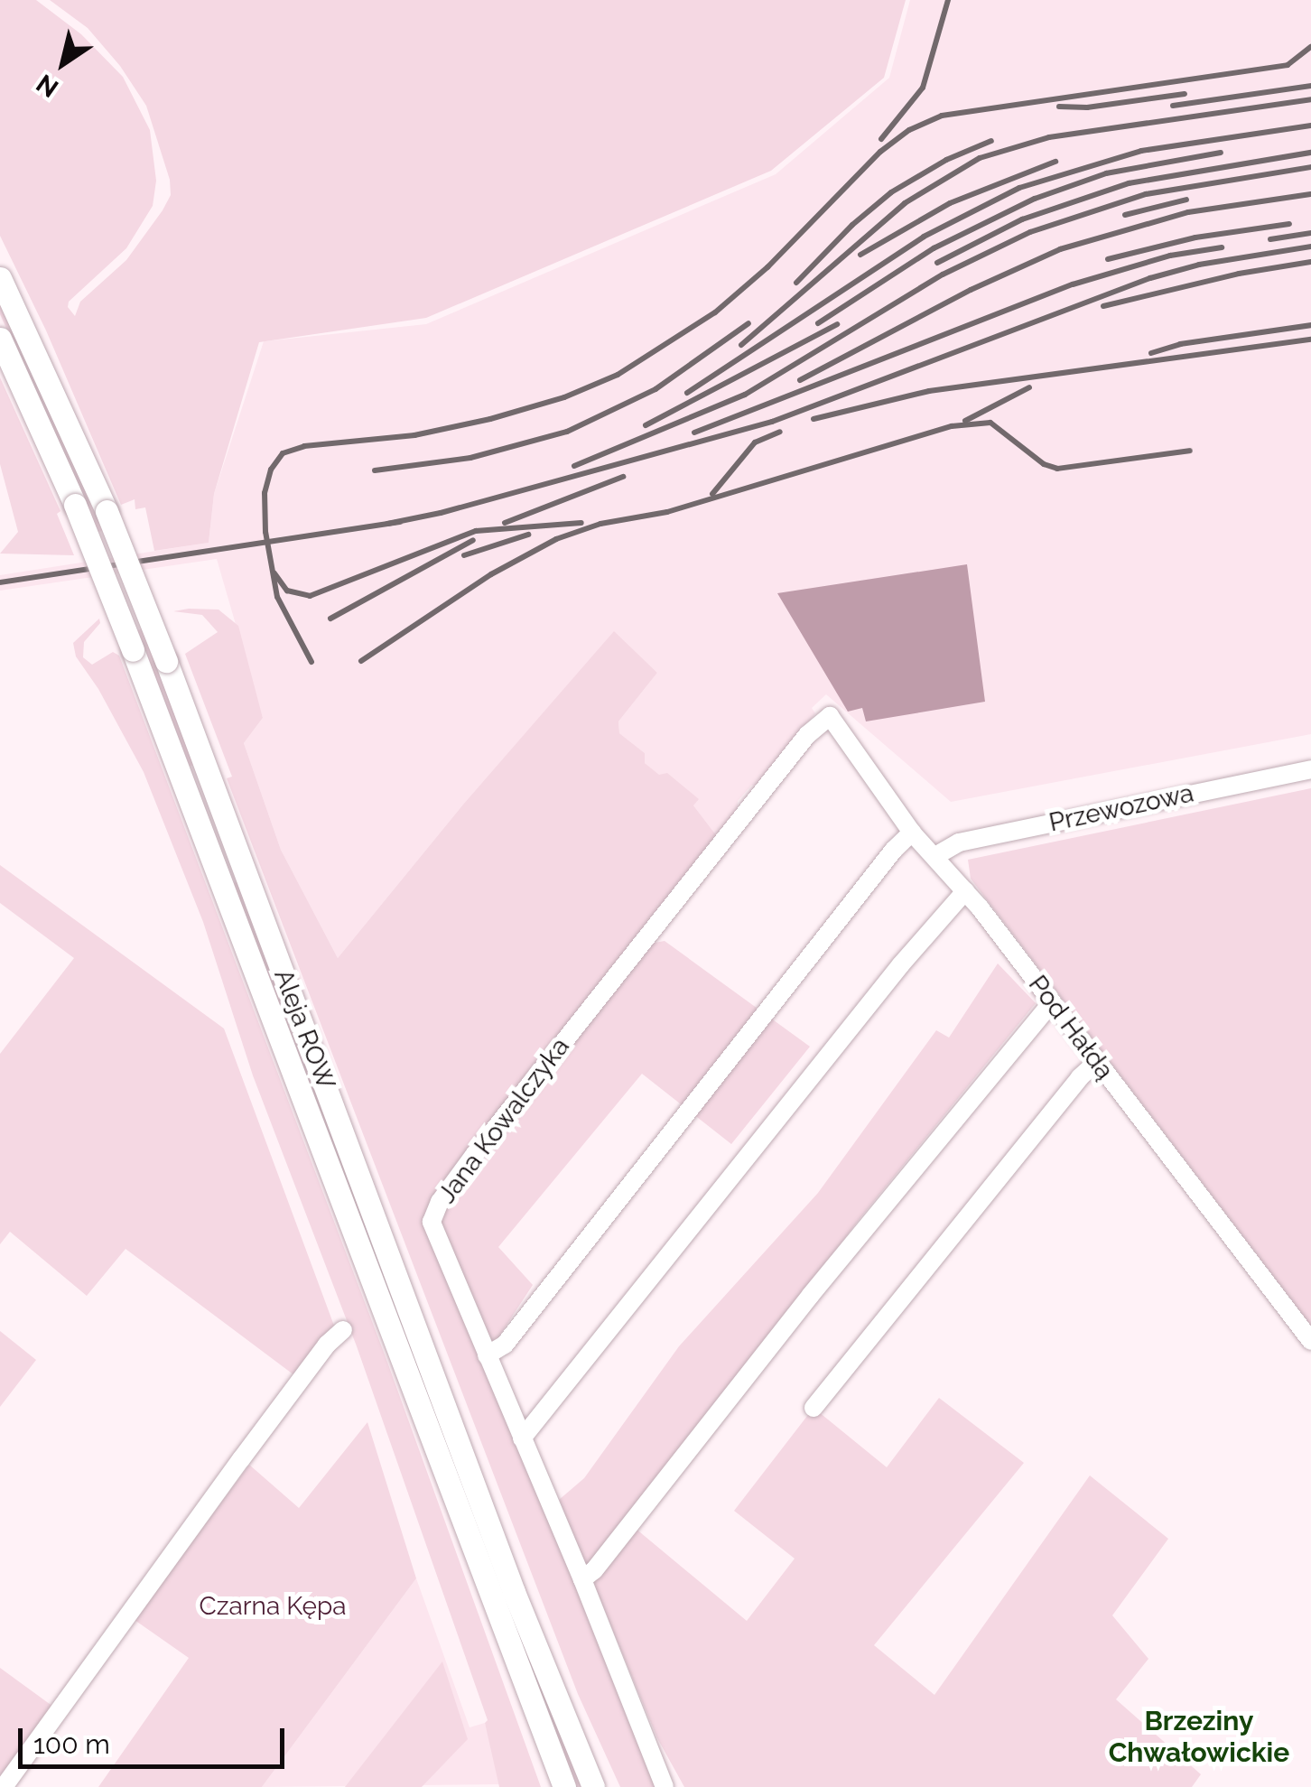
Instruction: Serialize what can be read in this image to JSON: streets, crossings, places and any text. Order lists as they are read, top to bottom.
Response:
{
  "streets": {
    "main road": ["Aleja ROW"],
    "street": ["Przewozowa", "Pod Hałdą", "Jana Kowalczyka"]
  },
  "crossings": [
    ["Przewozowa", "Pod Hałdą"],
    ["Pod Hałdą", "Jana Kowalczyka"]
  ],
  "districts": ["Brzeziny Chwałowickie"],
  "parks": ["Czarna Kępa"],
  "scale_bar": "100 m",
  "north": "bottom left"
}
